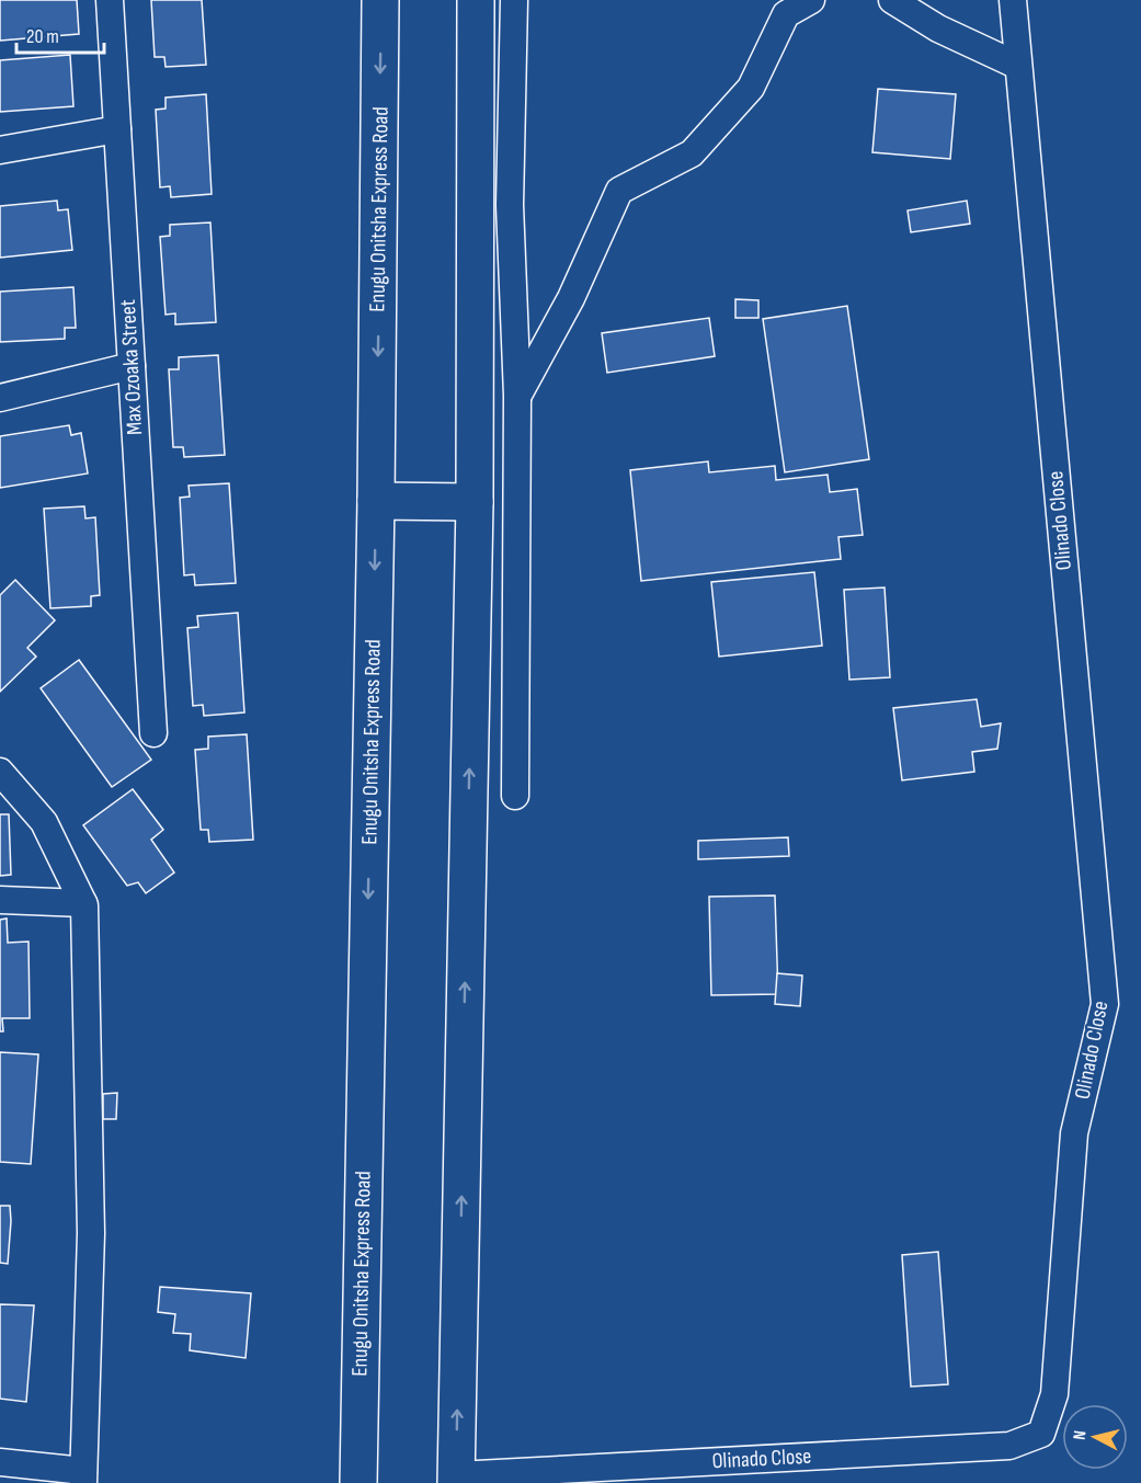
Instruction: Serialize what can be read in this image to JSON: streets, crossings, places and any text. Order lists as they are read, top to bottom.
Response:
{
  "streets": {
    "highway": ["Enugu Onitsha Express Road"],
    "street": ["Max Ozoaka Street", "Olinado Close"]
  },
  "scale_bar": "20 m",
  "north": "left"
}
